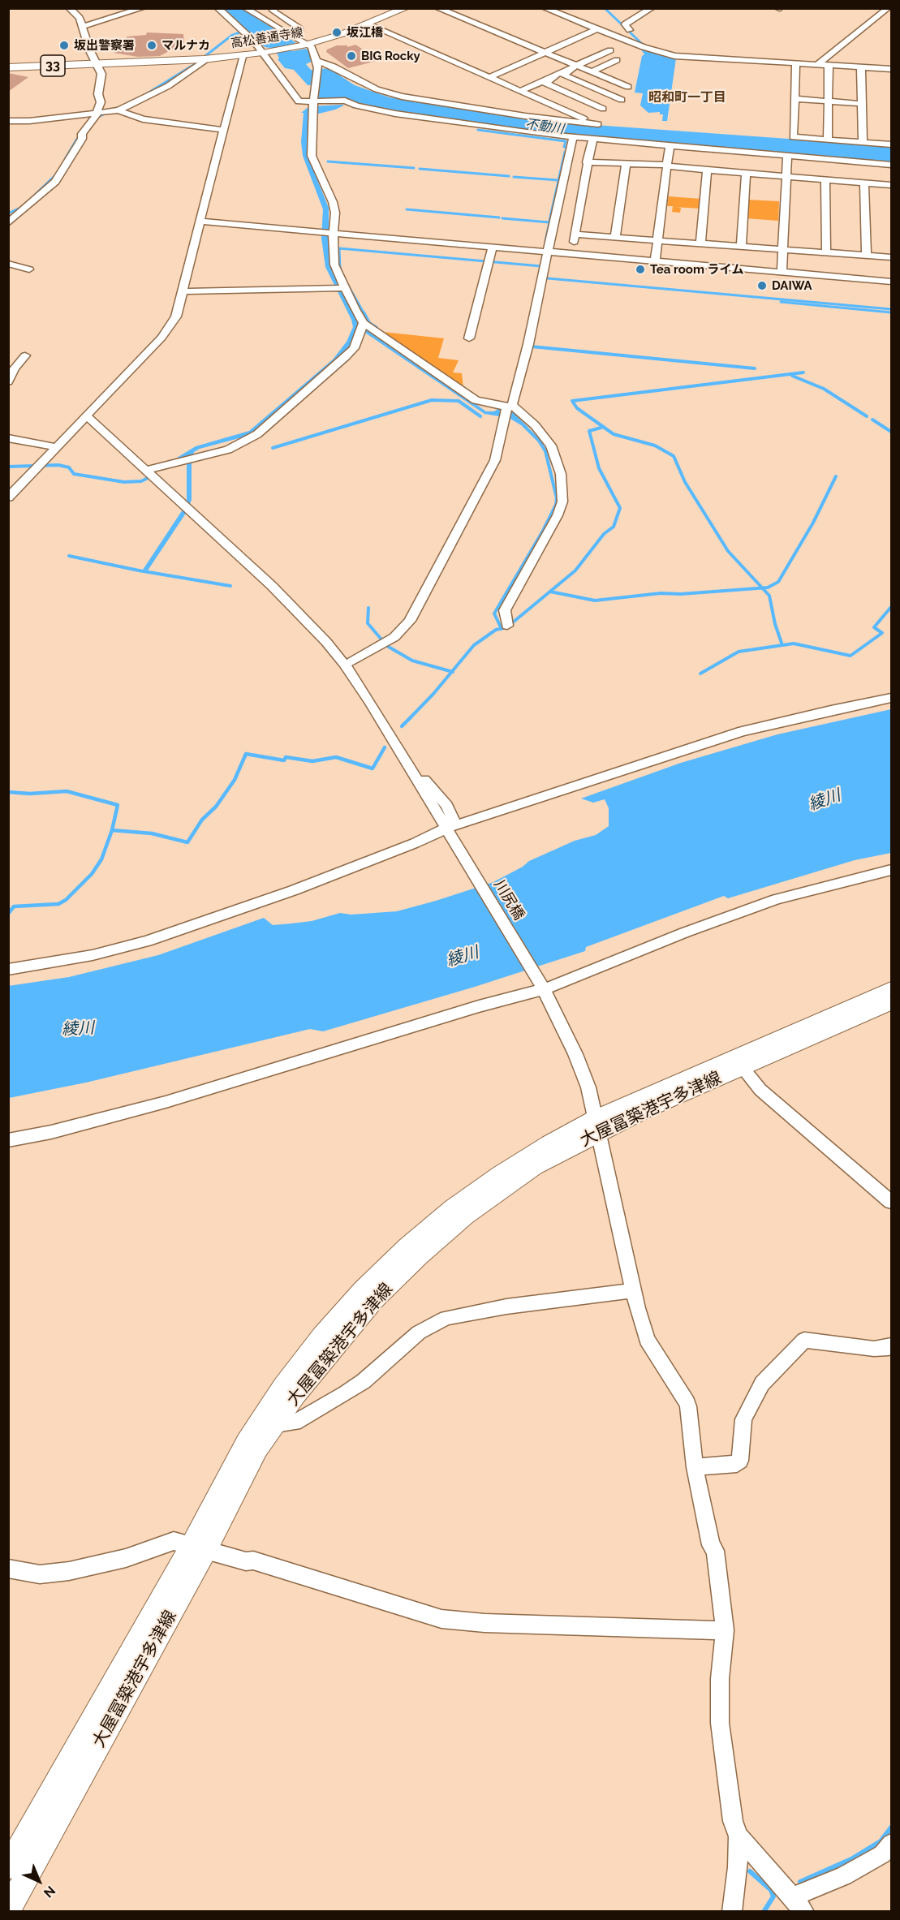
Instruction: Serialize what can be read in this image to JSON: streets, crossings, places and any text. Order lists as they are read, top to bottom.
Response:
{
  "streets": {
    "main road": ["高松善通寺線", "33", "大屋冨築港宇多津線"],
    "street": ["川尻橋"]
  },
  "crossings": [
    ["川尻橋", "大屋冨築港宇多津線"]
  ],
  "districts": ["昭和町一丁目"],
  "water": ["不動川", "綾川"],
  "places": [
    "坂江橋",
    "坂出警察署",
    "マルナカ",
    "BIG Rocky",
    "Tea room ライム",
    "DAIWA"
  ],
  "north": "bottom right"
}
